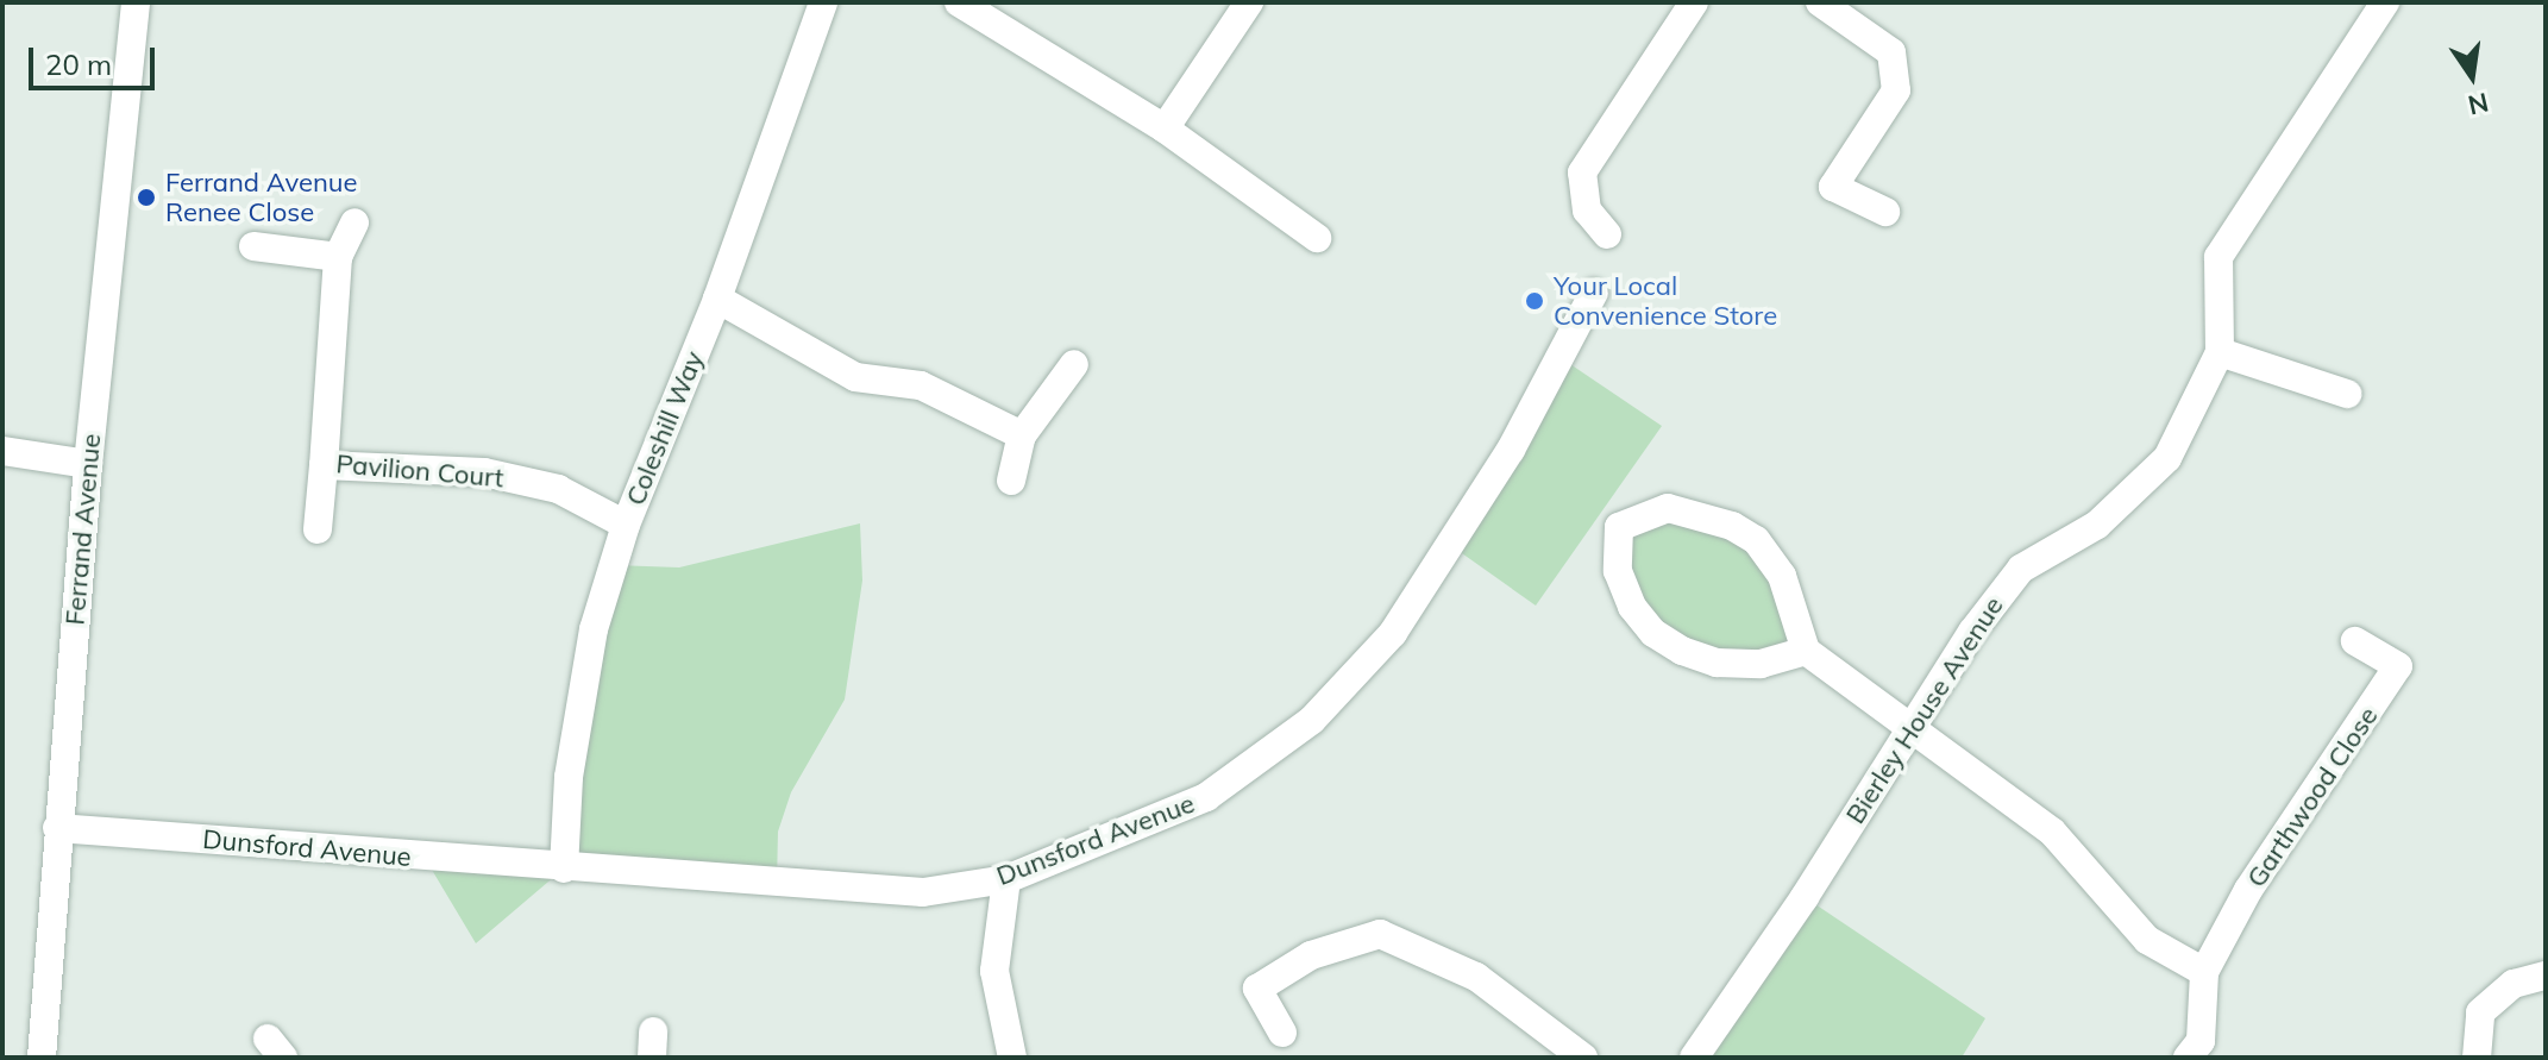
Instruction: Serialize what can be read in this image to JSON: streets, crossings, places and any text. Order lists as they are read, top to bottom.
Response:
{
  "streets": {
    "street": [
      "Coleshill Way",
      "Pavilion Court",
      "Ferrand Avenue",
      "Bierley House Avenue",
      "Garthwood Close",
      "Dunsford Avenue"
    ]
  },
  "crossings": [
    ["Coleshill Way", "Pavilion Court"],
    ["Coleshill Way", "Dunsford Avenue"],
    ["Ferrand Avenue", "Dunsford Avenue"]
  ],
  "places": ["Ferrand Avenue Renee Close", "Your Local Convenience Store"],
  "scale_bar": "20 m",
  "north": "bottom"
}
